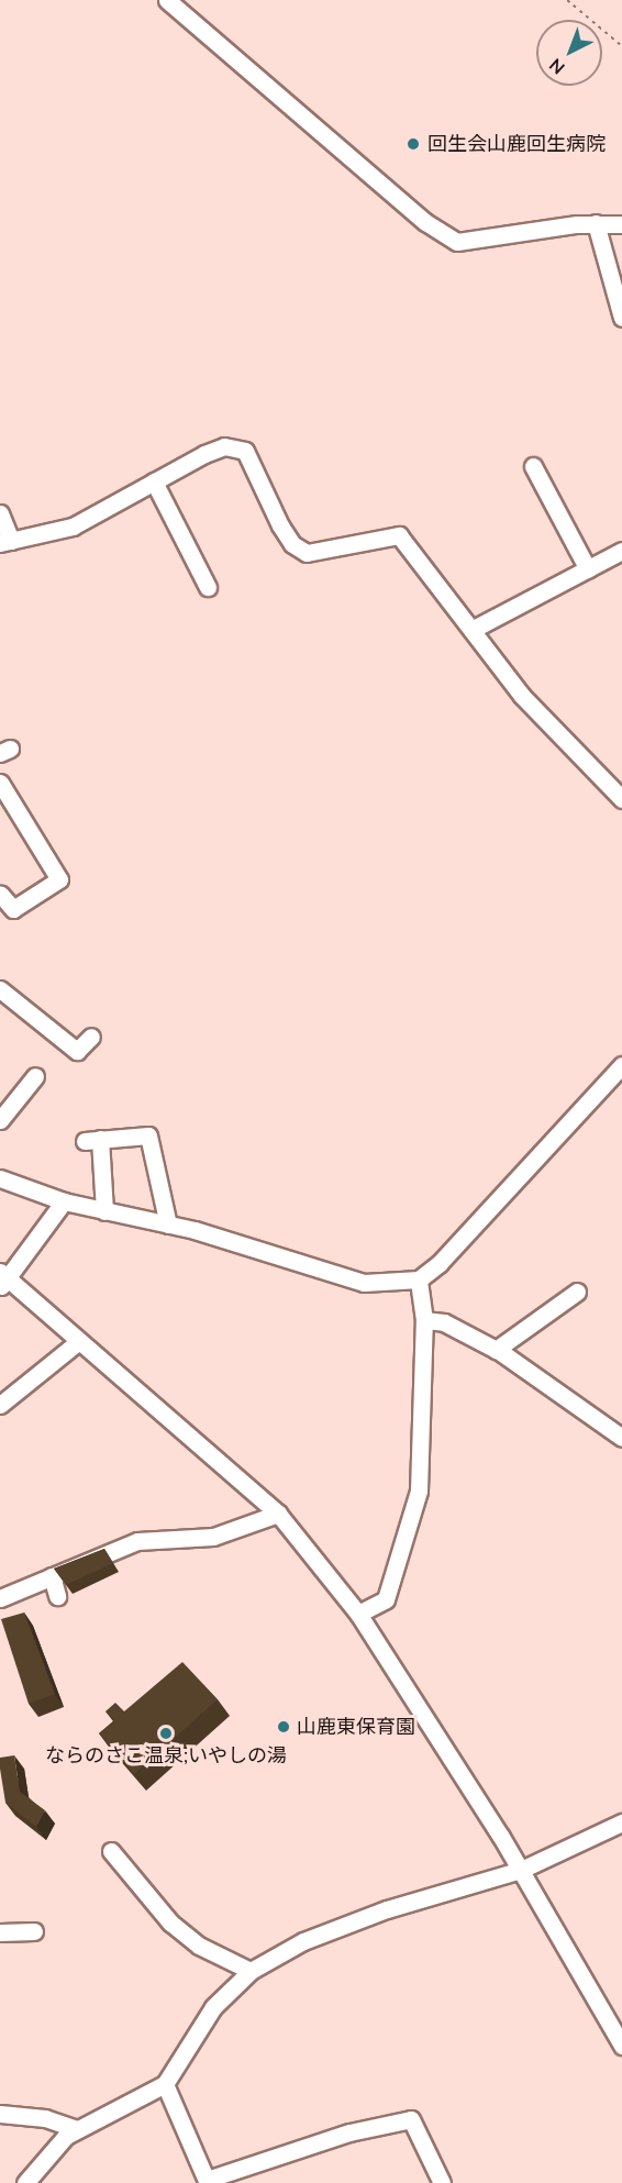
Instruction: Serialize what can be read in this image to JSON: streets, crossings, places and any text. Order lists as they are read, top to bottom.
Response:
{
  "places": ["回生会山鹿回生病院", "山鹿東保育園", "ならのさこ温泉;いやしの湯"],
  "north": "bottom left"
}
